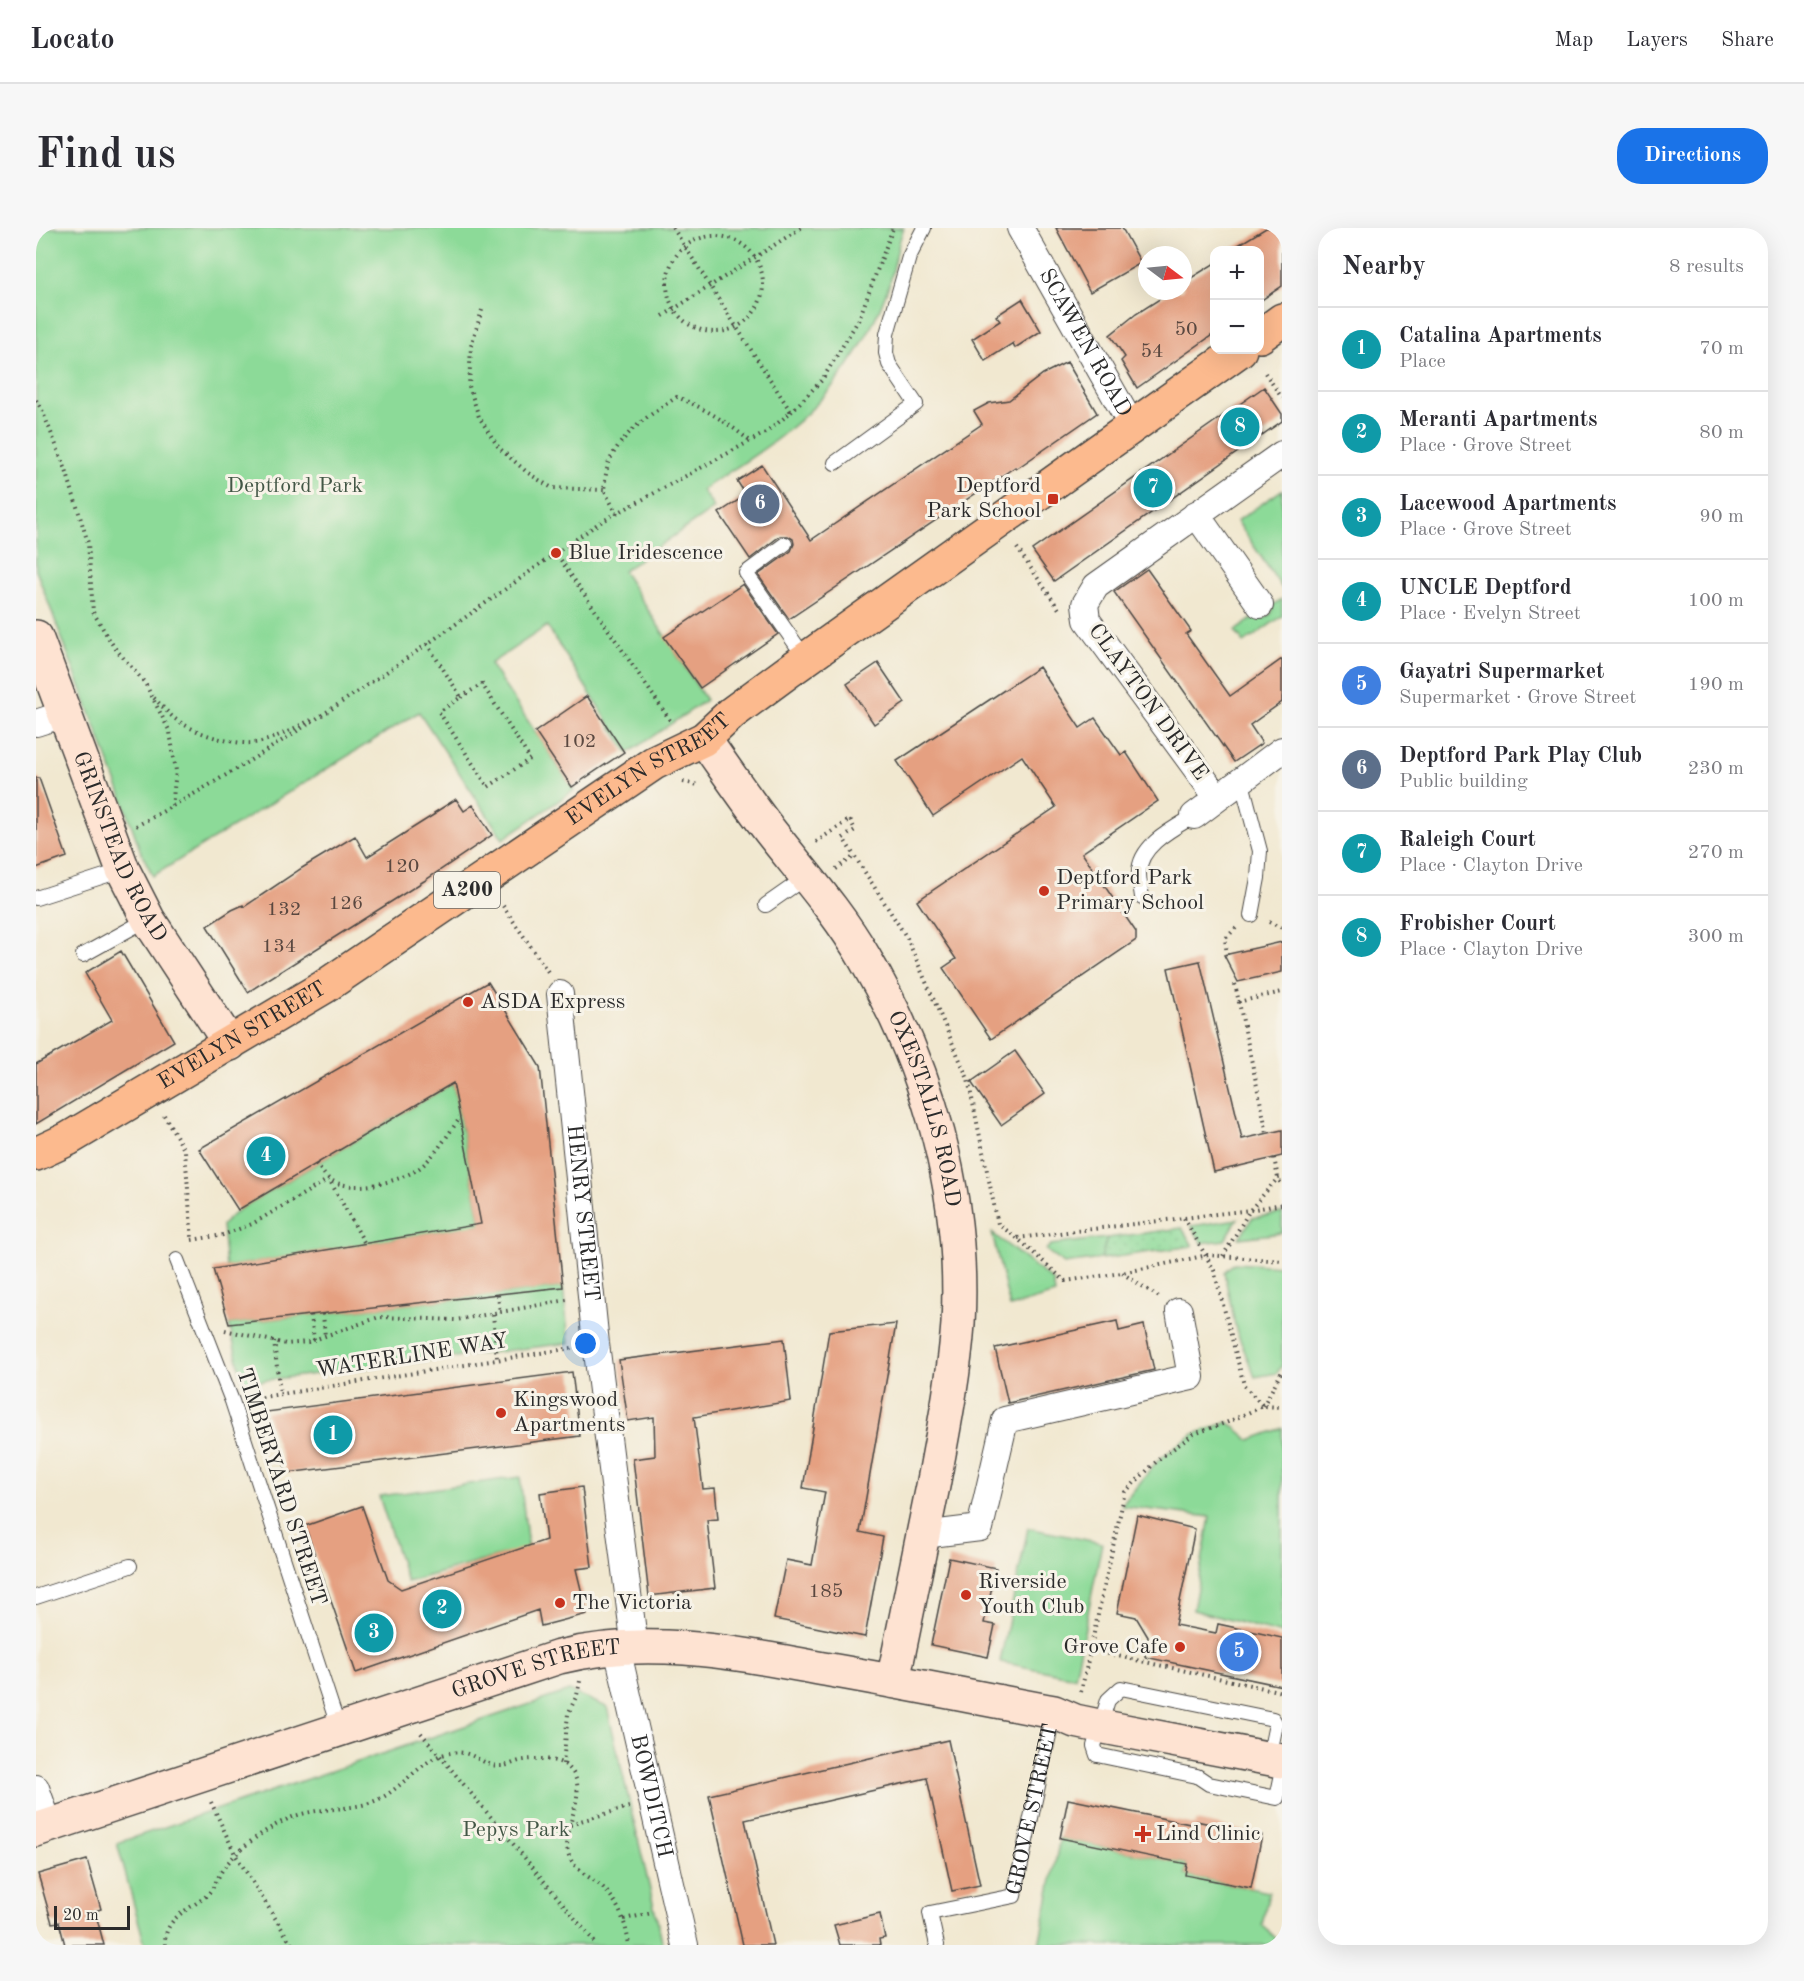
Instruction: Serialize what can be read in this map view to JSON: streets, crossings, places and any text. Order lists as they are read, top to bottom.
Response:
{
  "streets": {
    "main road": ["EVELYN STREET", "A200"],
    "street": [
      "SCAWEN ROAD",
      "CLAYTON DRIVE",
      "GRINSTEAD ROAD",
      "OXESTALLS ROAD",
      "HENRY STREET",
      "GROVE STREET",
      "BOWDITCH"
    ],
    "lane": ["TIMBERYARD STREET"],
    "path": ["WATERLINE WAY"]
  },
  "crossings": [
    ["SCAWEN ROAD", "EVELYN STREET"],
    ["EVELYN STREET", "GRINSTEAD ROAD"],
    ["EVELYN STREET", "OXESTALLS ROAD"],
    ["OXESTALLS ROAD", "GROVE STREET"],
    ["HENRY STREET", "WATERLINE WAY"],
    ["HENRY STREET", "GROVE STREET"],
    ["HENRY STREET", "BOWDITCH"],
    ["WATERLINE WAY", "TIMBERYARD STREET"],
    ["TIMBERYARD STREET", "GROVE STREET"],
    ["GROVE STREET", "BOWDITCH"]
  ],
  "parks": ["Deptford Park", "Pepys Park"],
  "places": {
    "transit": ["Deptford Park School"],
    "other": [
      "Blue Iridescence",
      "Deptford Park Primary School",
      "ASDA Express",
      "Kingswood Apartments",
      "Riverside Youth Club",
      "The Victoria",
      "Grove Cafe"
    ],
    "health": ["Lind Clinic"]
  },
  "house_numbers": [
    "50",
    "54",
    "102",
    "120",
    "126",
    "132",
    "134",
    "185"
  ],
  "scale_bar": "20 m",
  "north": "right",
  "page": {
    "header": "Locato",
    "nav": ["Map", "Layers", "Share"],
    "buttons": "Directions",
    "title": "Find us",
    "heading": ["Nearby", "8 results"],
    "map_buttons": ["+", "−"],
    "list": [
      {
        "mark": "1",
        "name": "Catalina Apartments",
        "note": "Place",
        "value": "70 m"
      },
      {
        "mark": "2",
        "name": "Meranti Apartments",
        "note": "Place · Grove Street",
        "value": "80 m"
      },
      {
        "mark": "3",
        "name": "Lacewood Apartments",
        "note": "Place · Grove Street",
        "value": "90 m"
      },
      {
        "mark": "4",
        "name": "UNCLE Deptford",
        "note": "Place · Evelyn Street",
        "value": "100 m"
      },
      {
        "mark": "5",
        "name": "Gayatri Supermarket",
        "note": "Supermarket · Grove Street",
        "value": "190 m"
      },
      {
        "mark": "6",
        "name": "Deptford Park Play Club",
        "note": "Public building",
        "value": "230 m"
      },
      {
        "mark": "7",
        "name": "Raleigh Court",
        "note": "Place · Clayton Drive",
        "value": "270 m"
      },
      {
        "mark": "8",
        "name": "Frobisher Court",
        "note": "Place · Clayton Drive",
        "value": "300 m"
      }
    ],
    "pins": [
      "8",
      "7",
      "6",
      "4",
      "1",
      "2",
      "3",
      "5"
    ],
    "scale": "20 m"
  }
}
